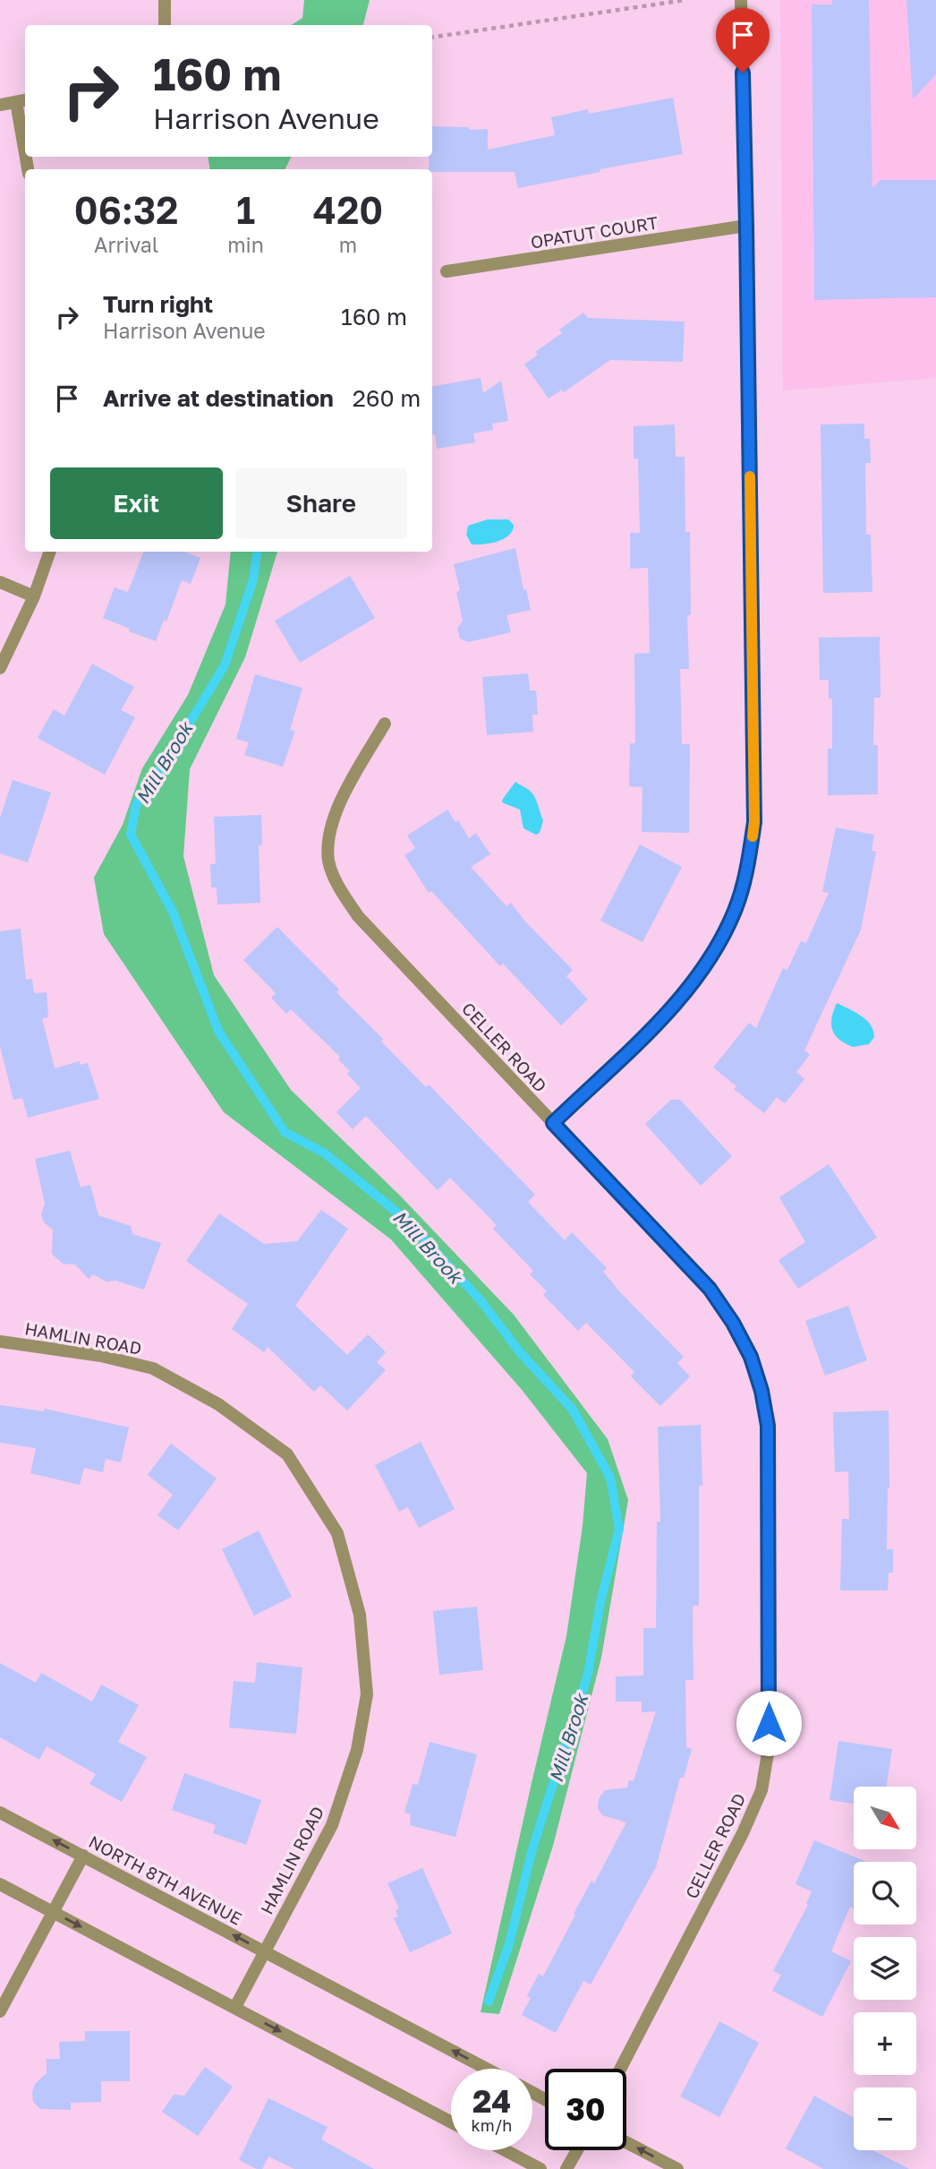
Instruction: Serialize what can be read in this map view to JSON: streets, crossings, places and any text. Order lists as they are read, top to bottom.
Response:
{
  "streets": {
    "street": [
      "OPATUT COURT",
      "CELLER ROAD",
      "HAMLIN ROAD",
      "NORTH 8TH AVENUE"
    ]
  },
  "crossings": [
    ["HAMLIN ROAD", "NORTH 8TH AVENUE"]
  ],
  "water": ["Mill Brook"],
  "north": "bottom right",
  "page": {
    "turn": ["160 m", "Harrison Avenue"],
    "eta": [
      "06:32",
      "Arrival",
      "1",
      "min",
      "420",
      "m"
    ],
    "list": [
      {
        "name": "Turn right",
        "note": "Harrison Avenue",
        "value": "160 m"
      },
      {
        "name": "Arrive at destination",
        "value": "260 m"
      }
    ],
    "buttons": ["Exit", "Share"],
    "map_buttons": ["+", "−"],
    "speed": "24 km/h",
    "limit": "30"
  }
}
